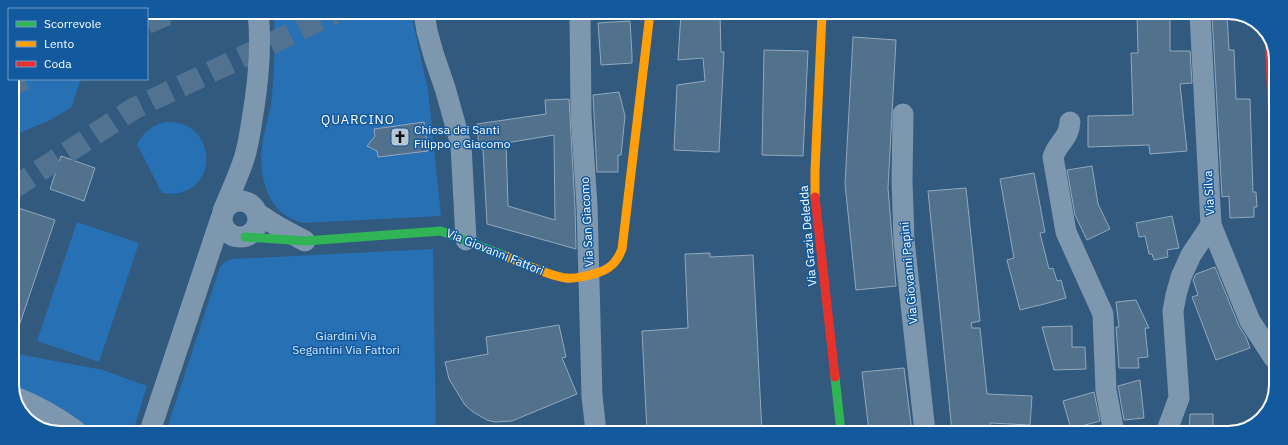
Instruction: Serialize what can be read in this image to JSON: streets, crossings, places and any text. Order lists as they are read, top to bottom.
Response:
{
  "streets": {
    "street": [
      "Via Silva",
      "Via San Giacomo",
      "Via Grazia Deledda",
      "Via Giovanni Fattori",
      "Via Giovanni Papini"
    ]
  },
  "crossings": [
    ["Via San Giacomo", "Via Giovanni Fattori"]
  ],
  "districts": ["QUARCINO"],
  "parks": ["Giardini Via Segantini Via Fattori"],
  "places": {
    "church": ["Chiesa dei Santi Filippo e Giacomo"]
  },
  "legend": ["Scorrevole", "Lento", "Coda"]
}
